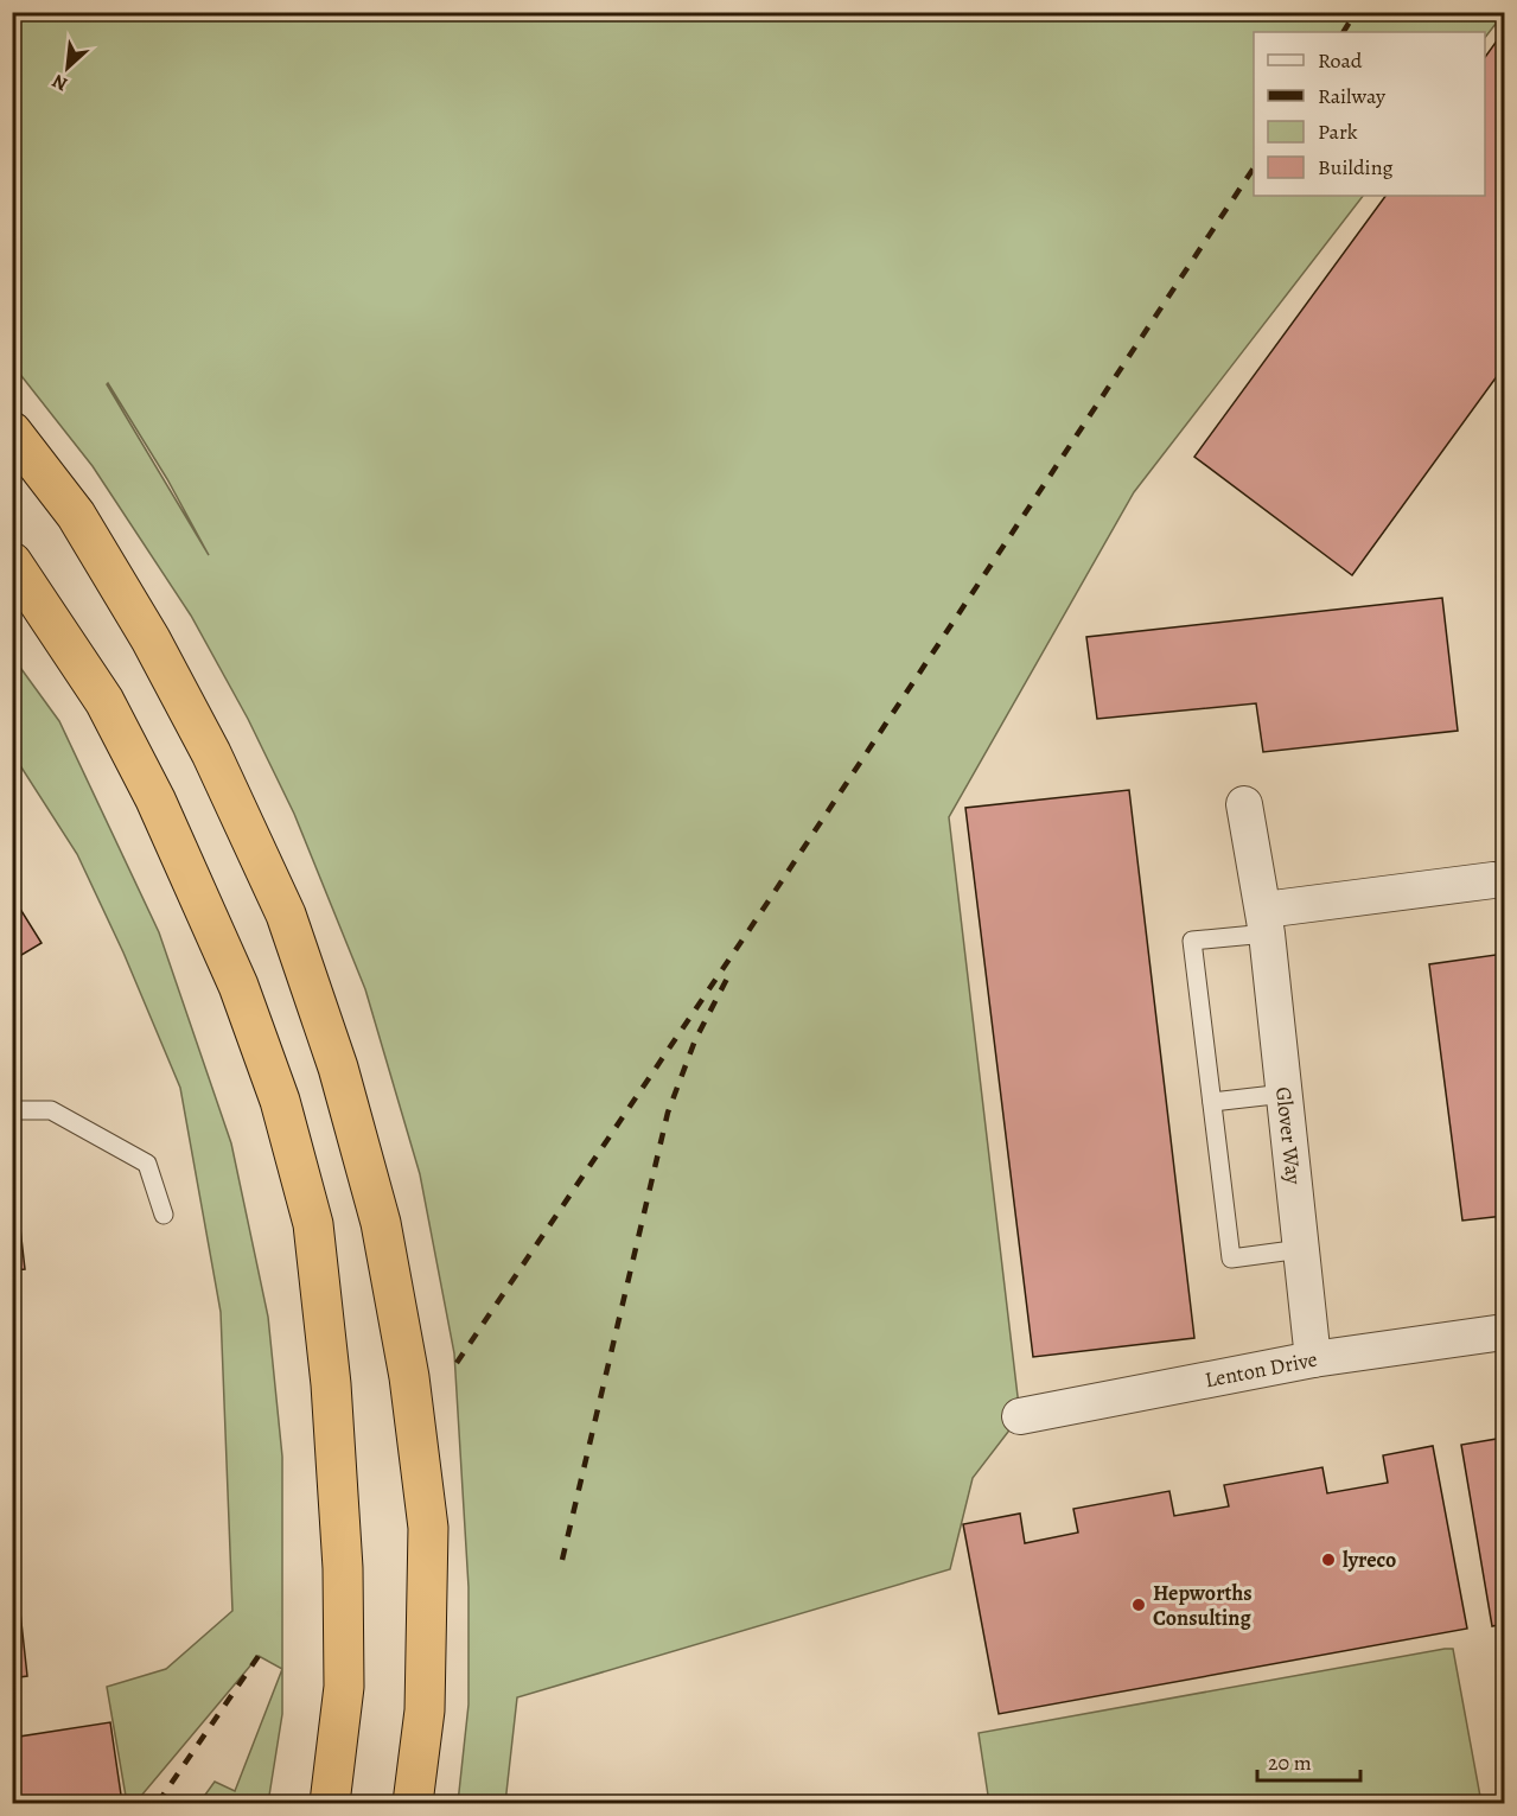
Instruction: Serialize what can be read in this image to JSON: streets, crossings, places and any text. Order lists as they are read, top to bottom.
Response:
{
  "streets": {
    "street": ["Glover Way", "Lenton Drive"]
  },
  "crossings": [
    ["Glover Way", "Lenton Drive"]
  ],
  "places": ["lyreco", "Hepworths Consulting"],
  "legend": [
    "Road",
    "Railway",
    "Park",
    "Building"
  ],
  "scale_bar": "20 m",
  "north": "bottom left"
}
